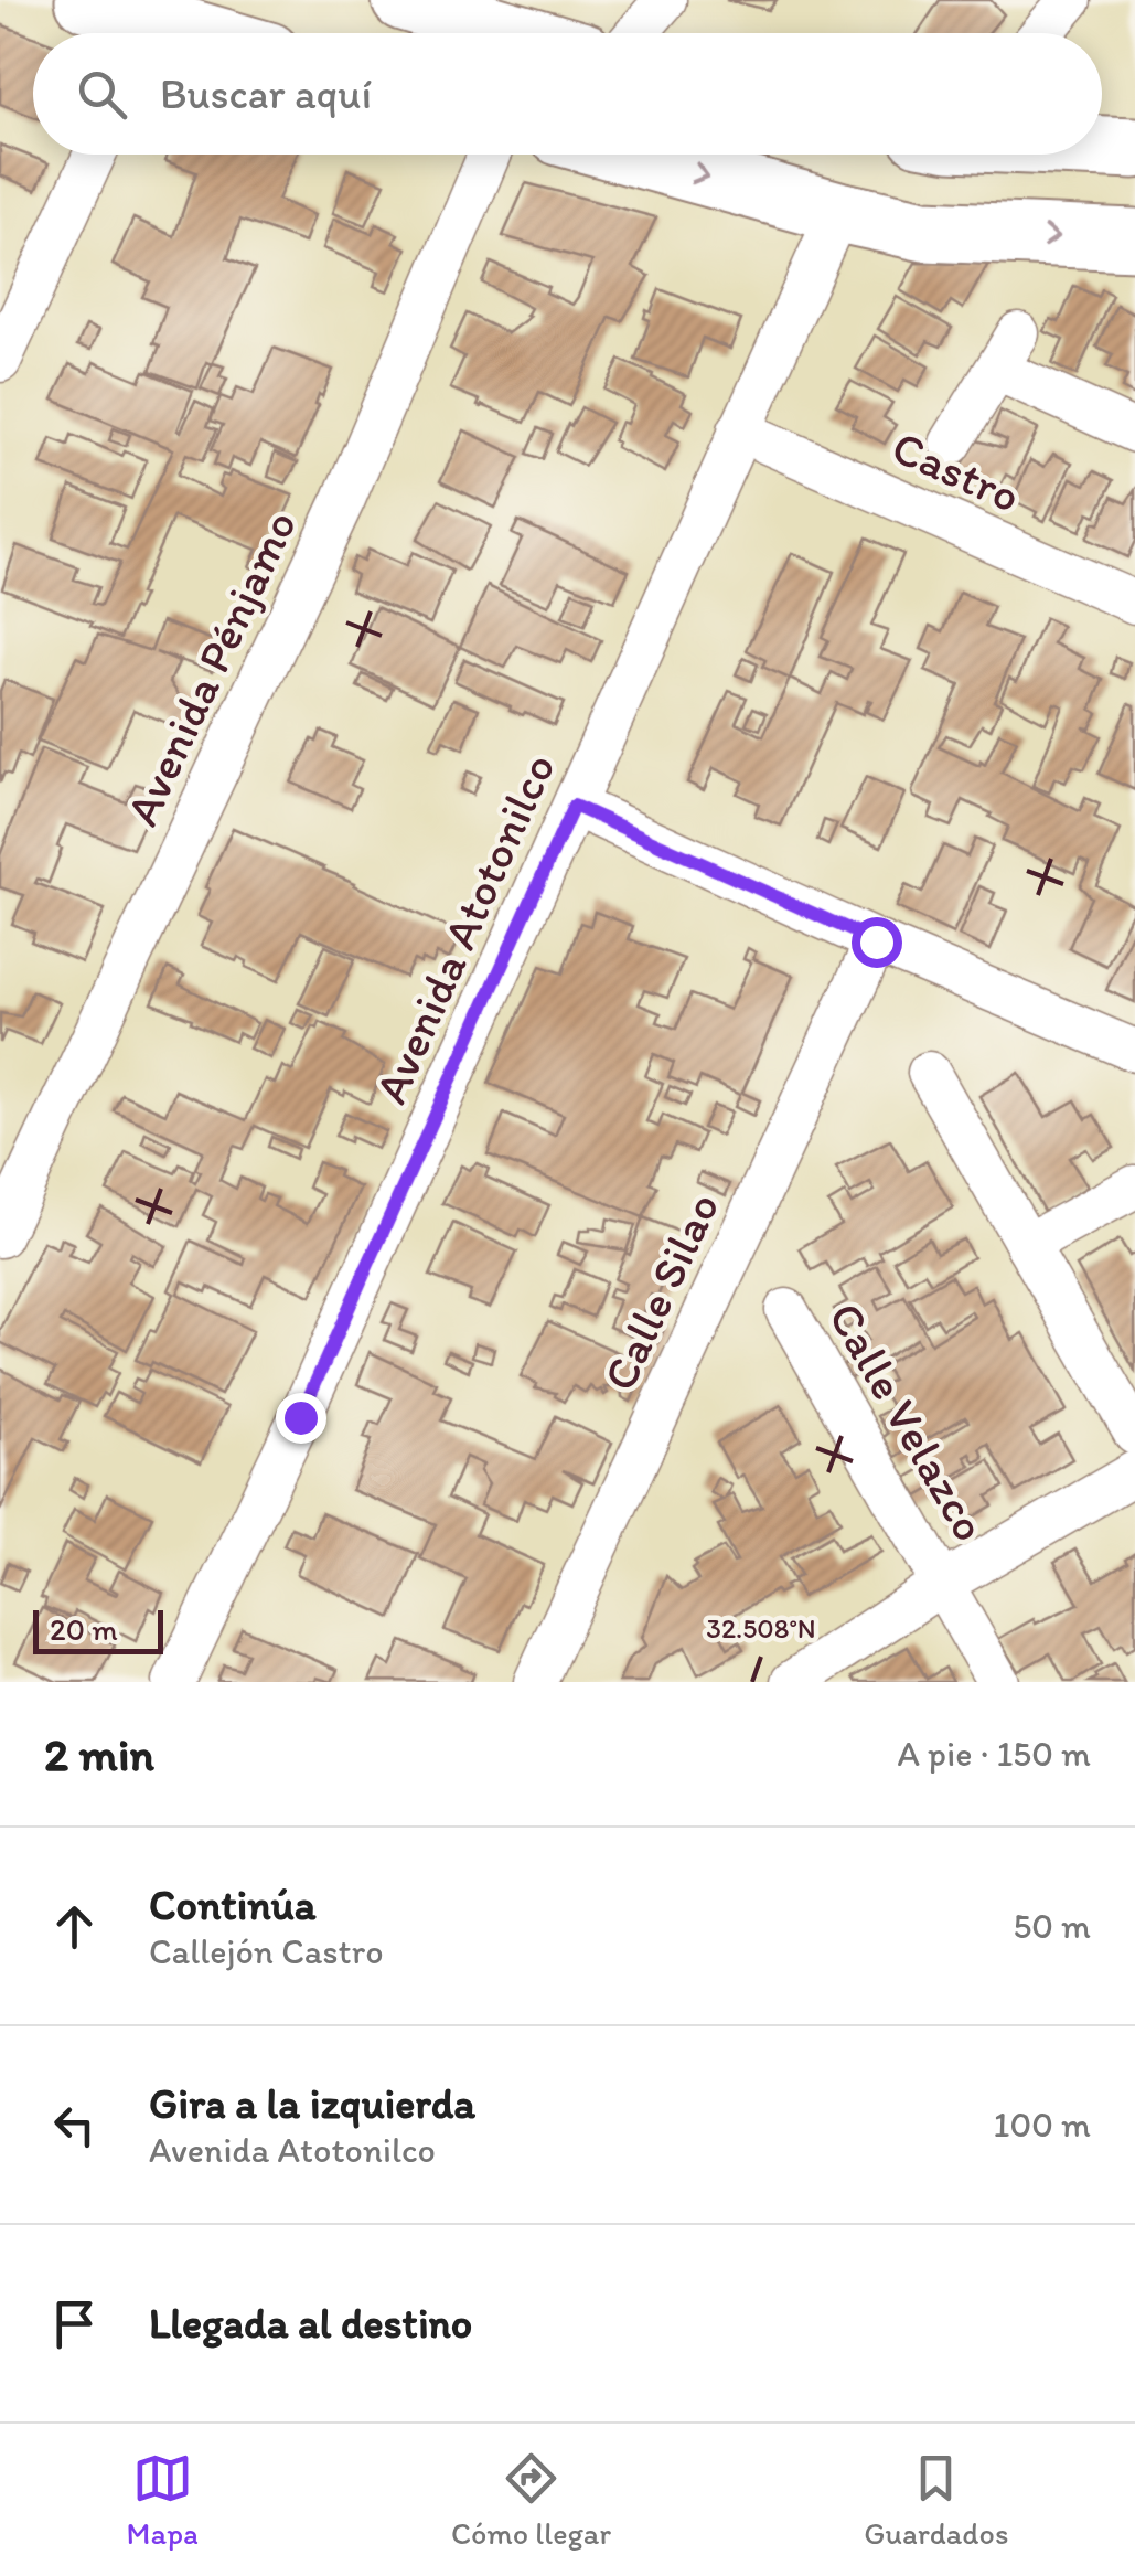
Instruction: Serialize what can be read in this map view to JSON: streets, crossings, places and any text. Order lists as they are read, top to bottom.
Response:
{
  "streets": {
    "street": [
      "Castro",
      "Avenida Pénjamo",
      "Avenida Atotonilco",
      "Calle Silao",
      "Calle Velazco"
    ]
  },
  "crossings": [
    ["Castro", "Avenida Atotonilco"]
  ],
  "scale_bar": "20 m",
  "page": {
    "search": "Buscar aquí",
    "scale": "20 m",
    "heading": ["2 min", "A pie · 150 m"],
    "list": [
      ["Continúa", "Callejón Castro", "50 m"],
      ["Gira a la izquierda", "Avenida Atotonilco", "100 m"],
      "Llegada al destino"
    ],
    "nav": ["Mapa", "Cómo llegar", "Guardados"]
  },
  "coordinates": ["32.508°N"]
}
